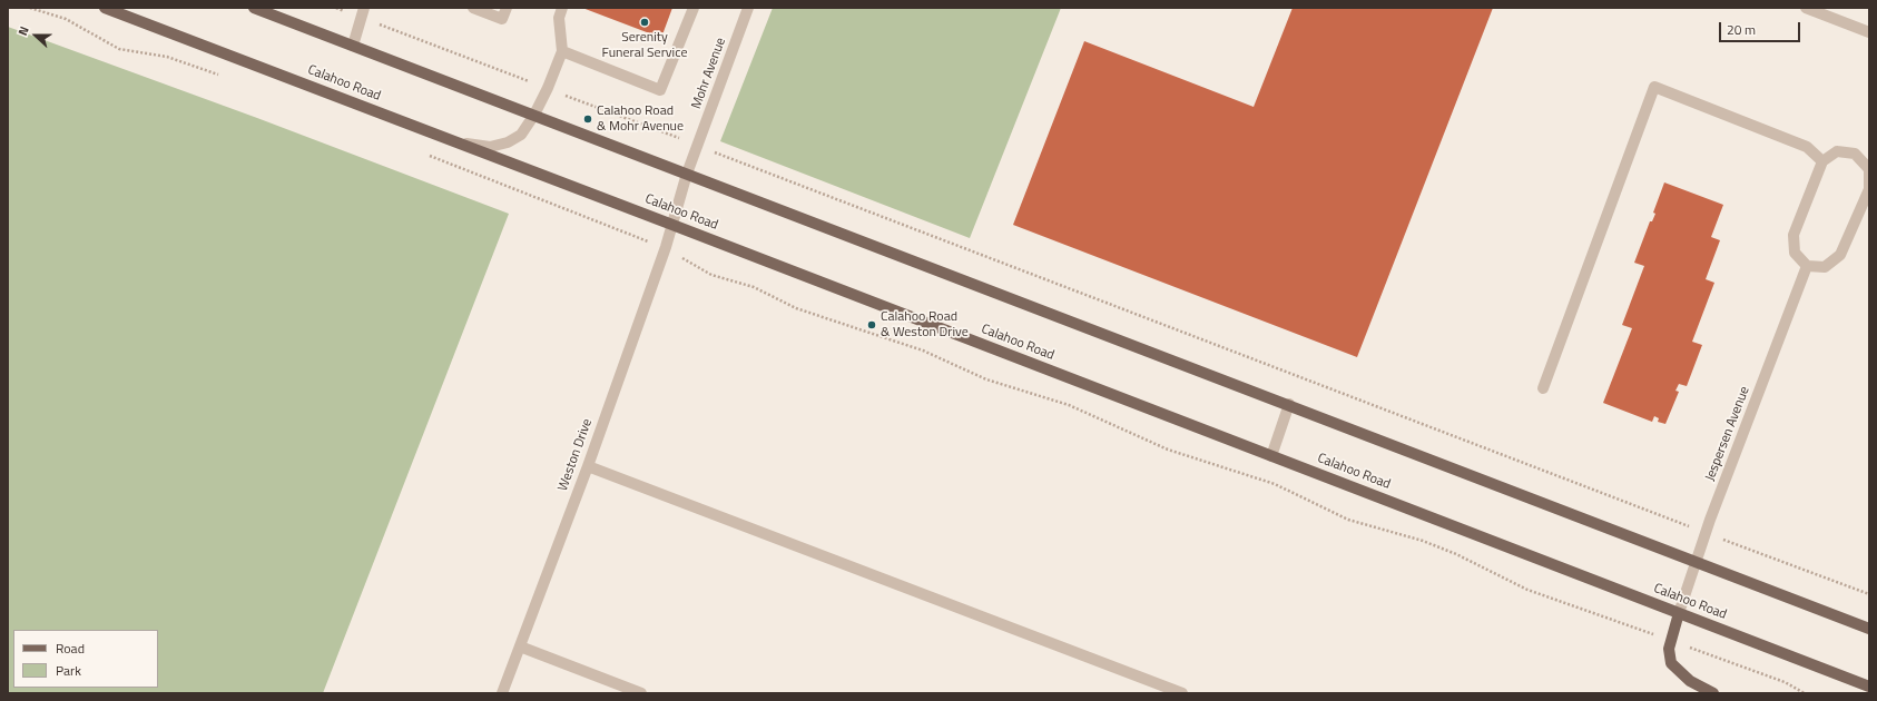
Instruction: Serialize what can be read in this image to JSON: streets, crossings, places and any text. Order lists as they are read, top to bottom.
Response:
{
  "streets": {
    "main road": ["Calahoo Road"],
    "street": ["Mohr Avenue", "Jespersen Avenue", "Weston Drive"]
  },
  "crossings": [
    ["Mohr Avenue", "Calahoo Road"],
    ["Mohr Avenue", "Weston Drive"],
    ["Calahoo Road", "Jespersen Avenue"],
    ["Calahoo Road", "Weston Drive"]
  ],
  "places": ["Serenity Funeral Service", "Calahoo Road & Mohr Avenue", "Calahoo Road & Weston Drive"],
  "legend": ["Road", "Park"],
  "scale_bar": "20 m",
  "north": "left"
}
